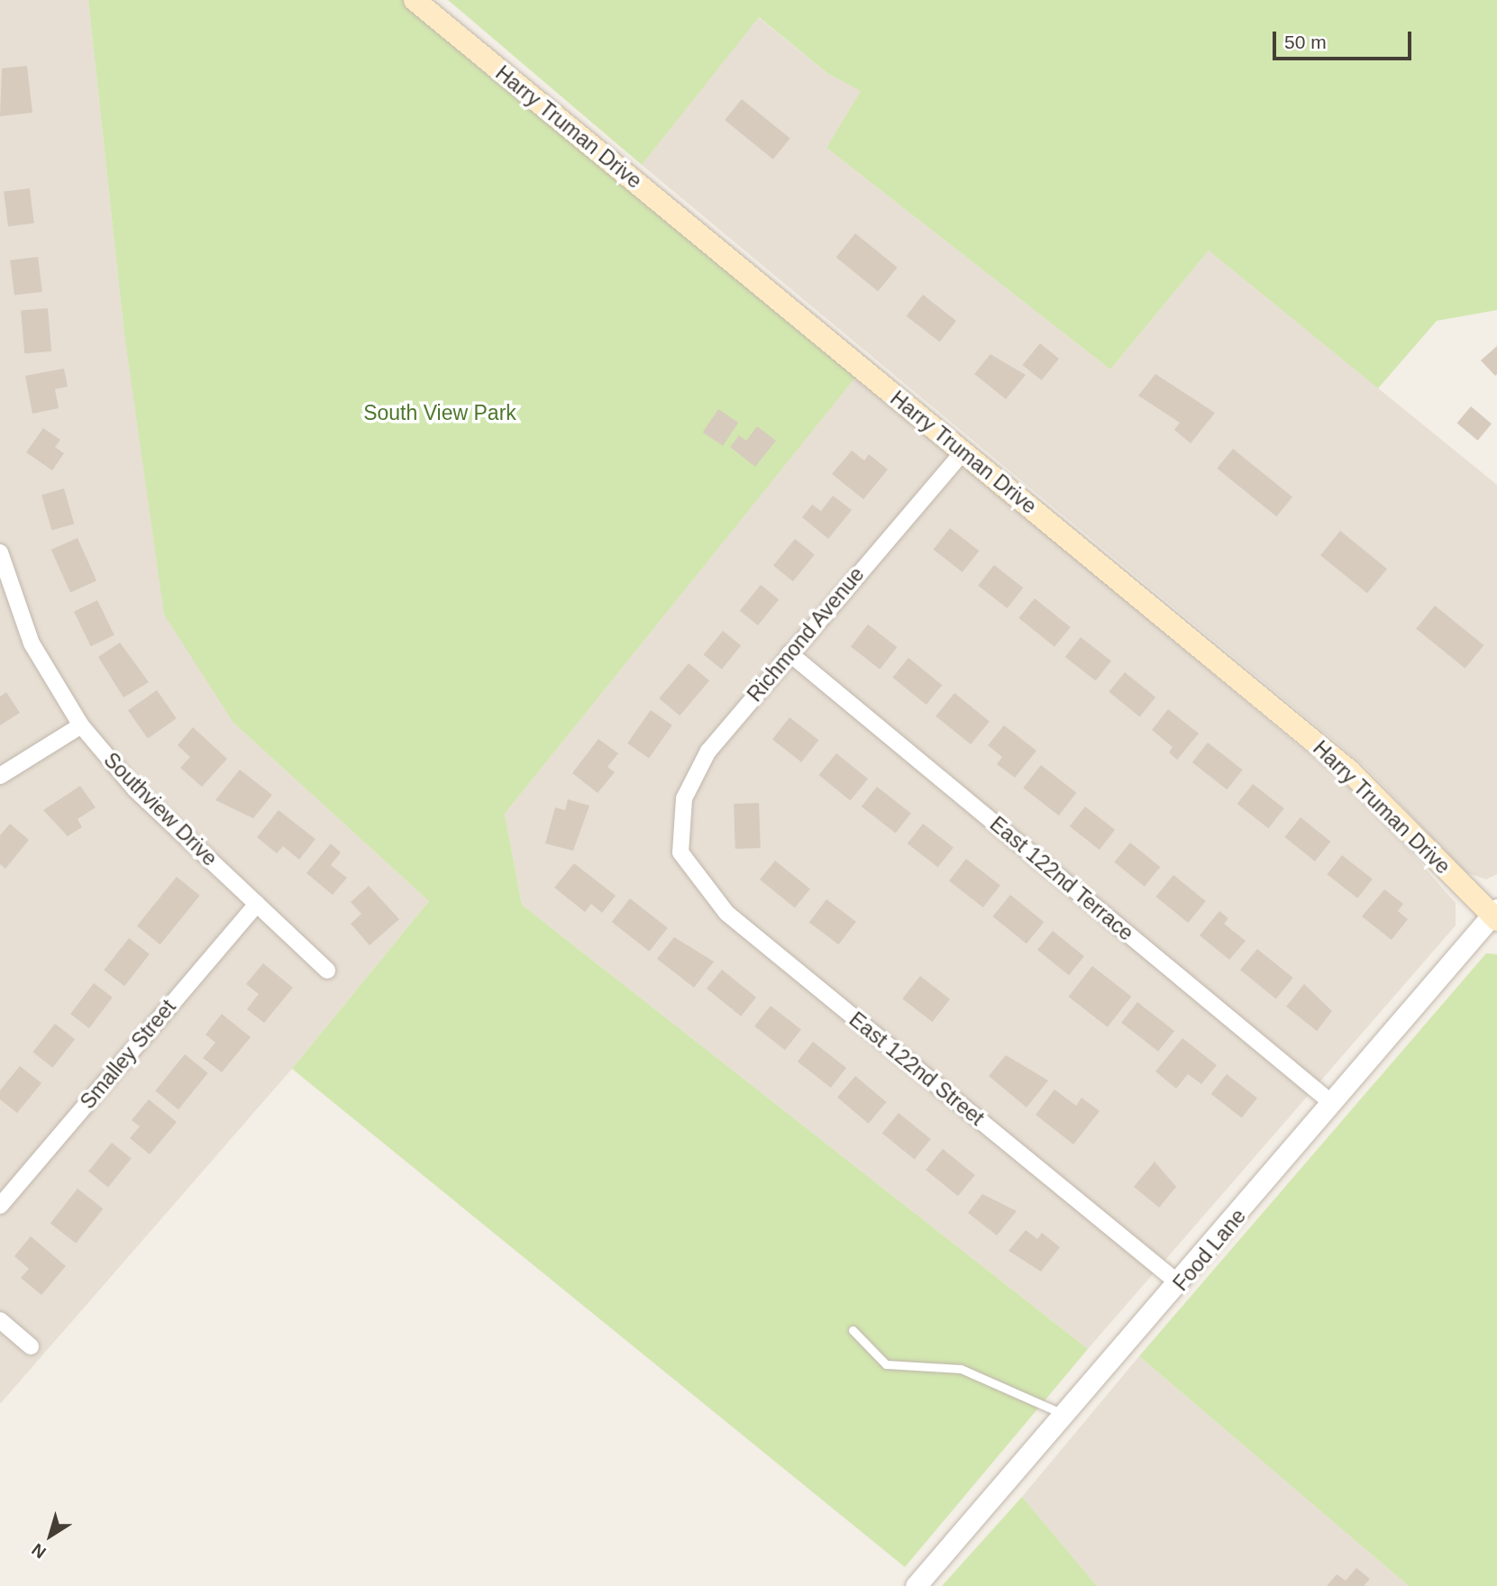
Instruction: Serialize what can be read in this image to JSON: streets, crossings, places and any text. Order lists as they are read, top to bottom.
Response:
{
  "streets": {
    "main road": ["Harry Truman Drive"],
    "street": [
      "Richmond Avenue",
      "Southview Drive",
      "East 122nd Terrace",
      "Smalley Street",
      "East 122nd Street",
      "Food Lane"
    ]
  },
  "crossings": [
    ["Harry Truman Drive", "Richmond Avenue"],
    ["Harry Truman Drive", "Food Lane"],
    ["Richmond Avenue", "East 122nd Terrace"],
    ["Richmond Avenue", "East 122nd Street"],
    ["Southview Drive", "Smalley Street"],
    ["East 122nd Terrace", "Food Lane"],
    ["East 122nd Street", "Food Lane"]
  ],
  "parks": ["South View Park"],
  "scale_bar": "50 m",
  "north": "bottom left"
}
